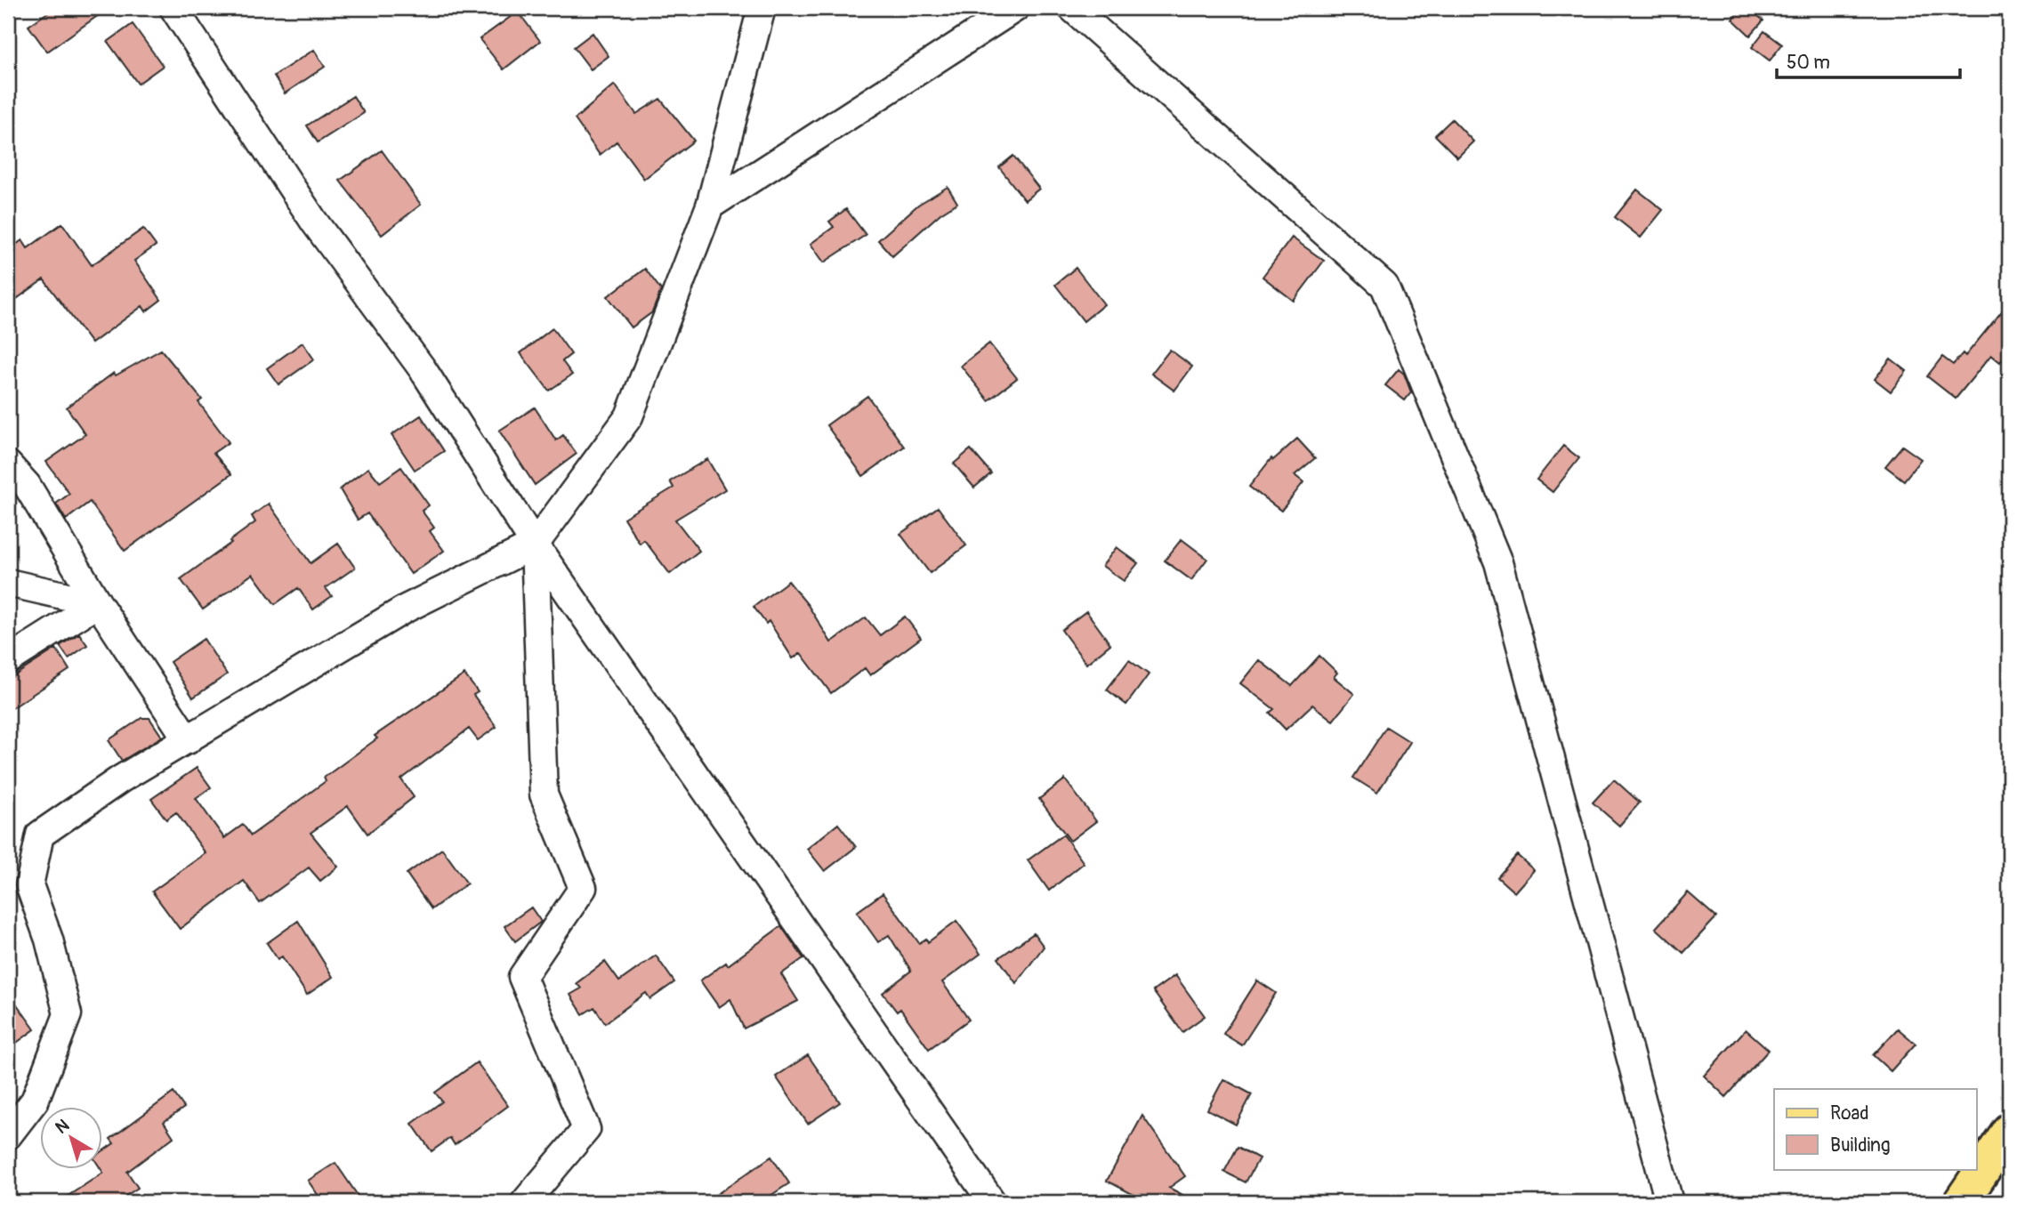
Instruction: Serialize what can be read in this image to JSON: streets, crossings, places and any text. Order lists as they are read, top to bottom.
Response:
{
  "legend": ["Road", "Building"],
  "scale_bar": "50 m",
  "north": "top left"
}
